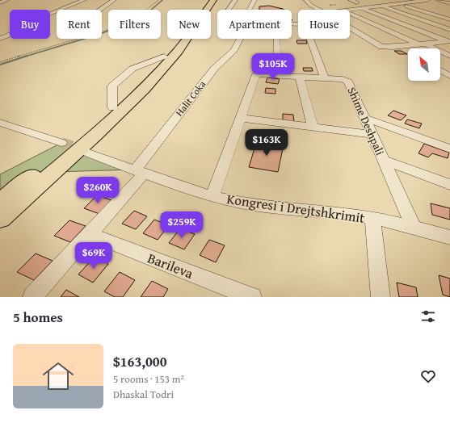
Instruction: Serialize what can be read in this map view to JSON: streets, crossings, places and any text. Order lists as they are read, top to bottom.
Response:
{
  "streets": {
    "street": [
      "Halit Coka",
      "Shime Deshpali",
      "Kongresi i Drejtshkrimit",
      "Barileva"
    ]
  },
  "crossings": [
    ["Halit Coka", "Kongresi i Drejtshkrimit"],
    ["Halit Coka", "Barileva"],
    ["Shime Deshpali", "Kongresi i Drejtshkrimit"]
  ],
  "north": "top left",
  "page": {
    "chip": [
      "Buy",
      "Rent",
      "Filters",
      "New",
      "Apartment",
      "House"
    ],
    "price": [
      "$105K",
      "$163K",
      "$260K",
      "$259K",
      "$69K"
    ],
    "heading": "5 homes",
    "list": [
      {
        "name": "$163,000",
        "note": "5 rooms · 153 m² · Dhaskal Todri"
      }
    ]
  }
}
